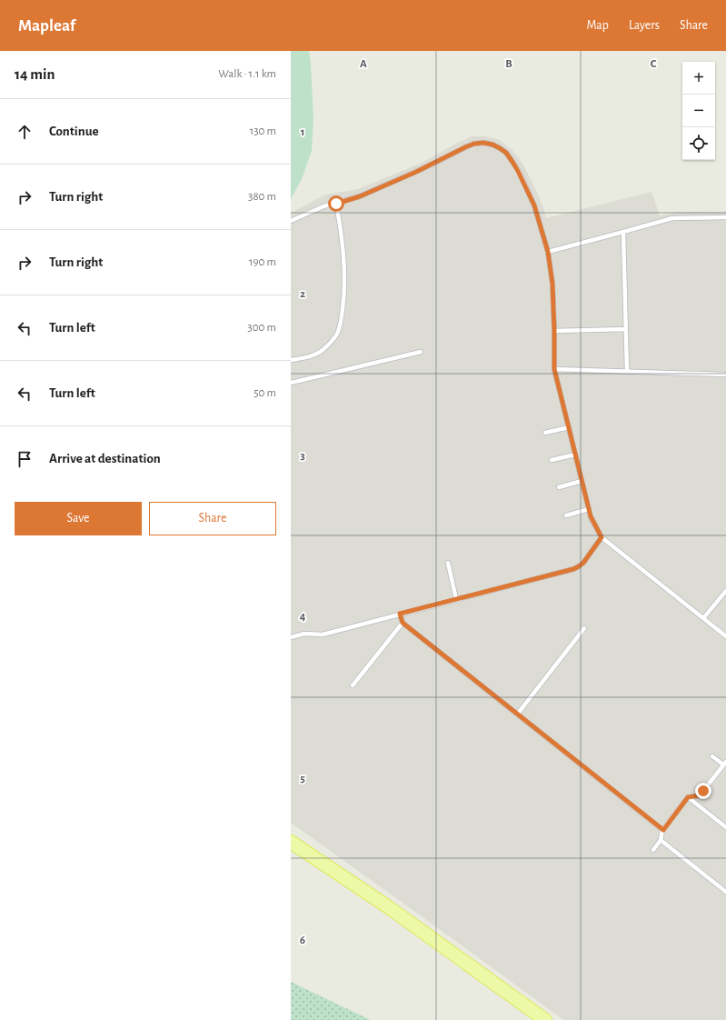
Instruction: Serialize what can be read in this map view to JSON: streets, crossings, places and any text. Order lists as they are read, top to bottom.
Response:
{
  "page": {
    "header": "Mapleaf",
    "nav": ["Map", "Layers", "Share"],
    "heading": ["14 min", "Walk · 1.1 km"],
    "map_buttons": ["+", "−"],
    "list": [
      ["Continue", "130 m"],
      ["Turn right", "380 m"],
      ["Turn right", "190 m"],
      ["Turn left", "300 m"],
      ["Turn left", "50 m"],
      "Arrive at destination"
    ],
    "buttons": ["Save", "Share"]
  },
  "grid": {
    "columns": ["A", "B", "C"],
    "rows": [
      "1",
      "2",
      "3",
      "4",
      "5",
      "6"
    ]
  }
}
